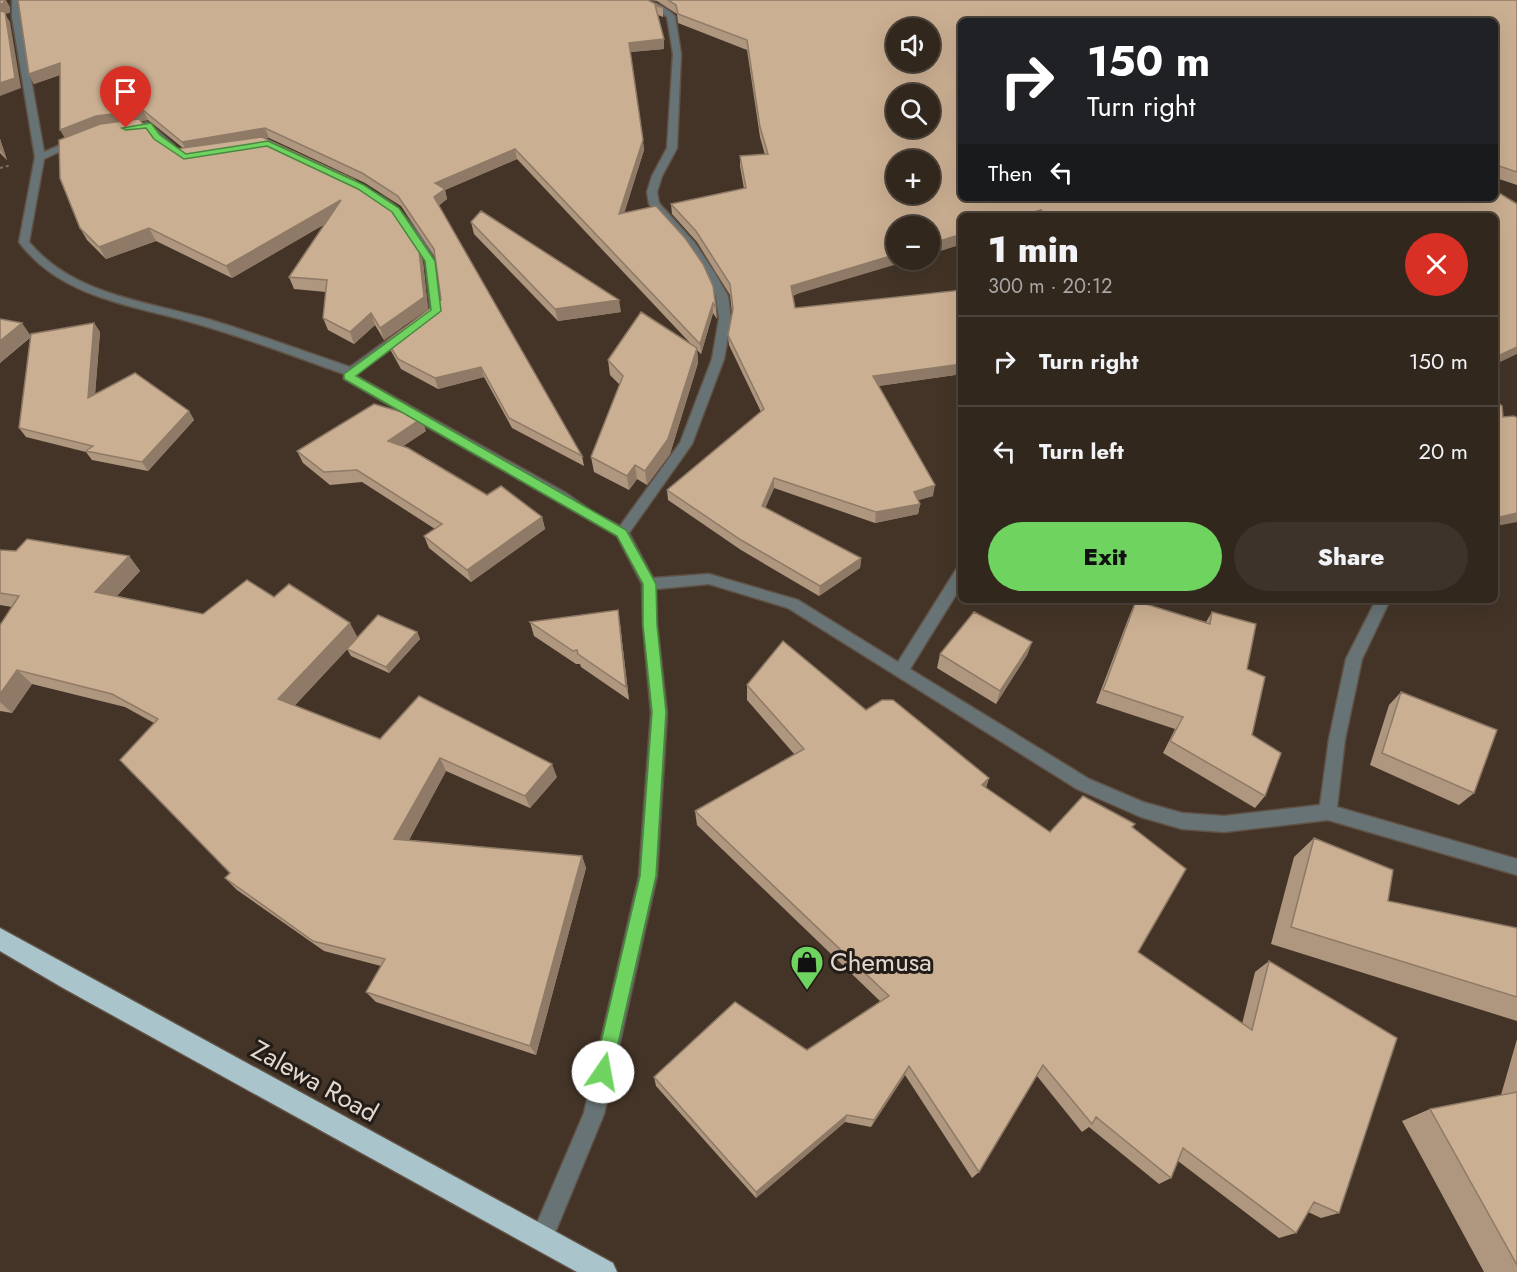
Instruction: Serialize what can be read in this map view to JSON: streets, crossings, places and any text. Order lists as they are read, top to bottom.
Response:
{
  "streets": {
    "highway": ["Zalewa Road"]
  },
  "places": {
    "shop": ["Chemusa"]
  },
  "page": {
    "map_buttons": ["+", "−"],
    "turn": ["150 m", "Turn right"],
    "then": "Then",
    "heading": ["1 min", "300 m · 20:12"],
    "list": [
      {
        "name": "Turn right",
        "value": "150 m"
      },
      {
        "name": "Turn left",
        "value": "20 m"
      }
    ],
    "buttons": ["Exit", "Share"]
  }
}
